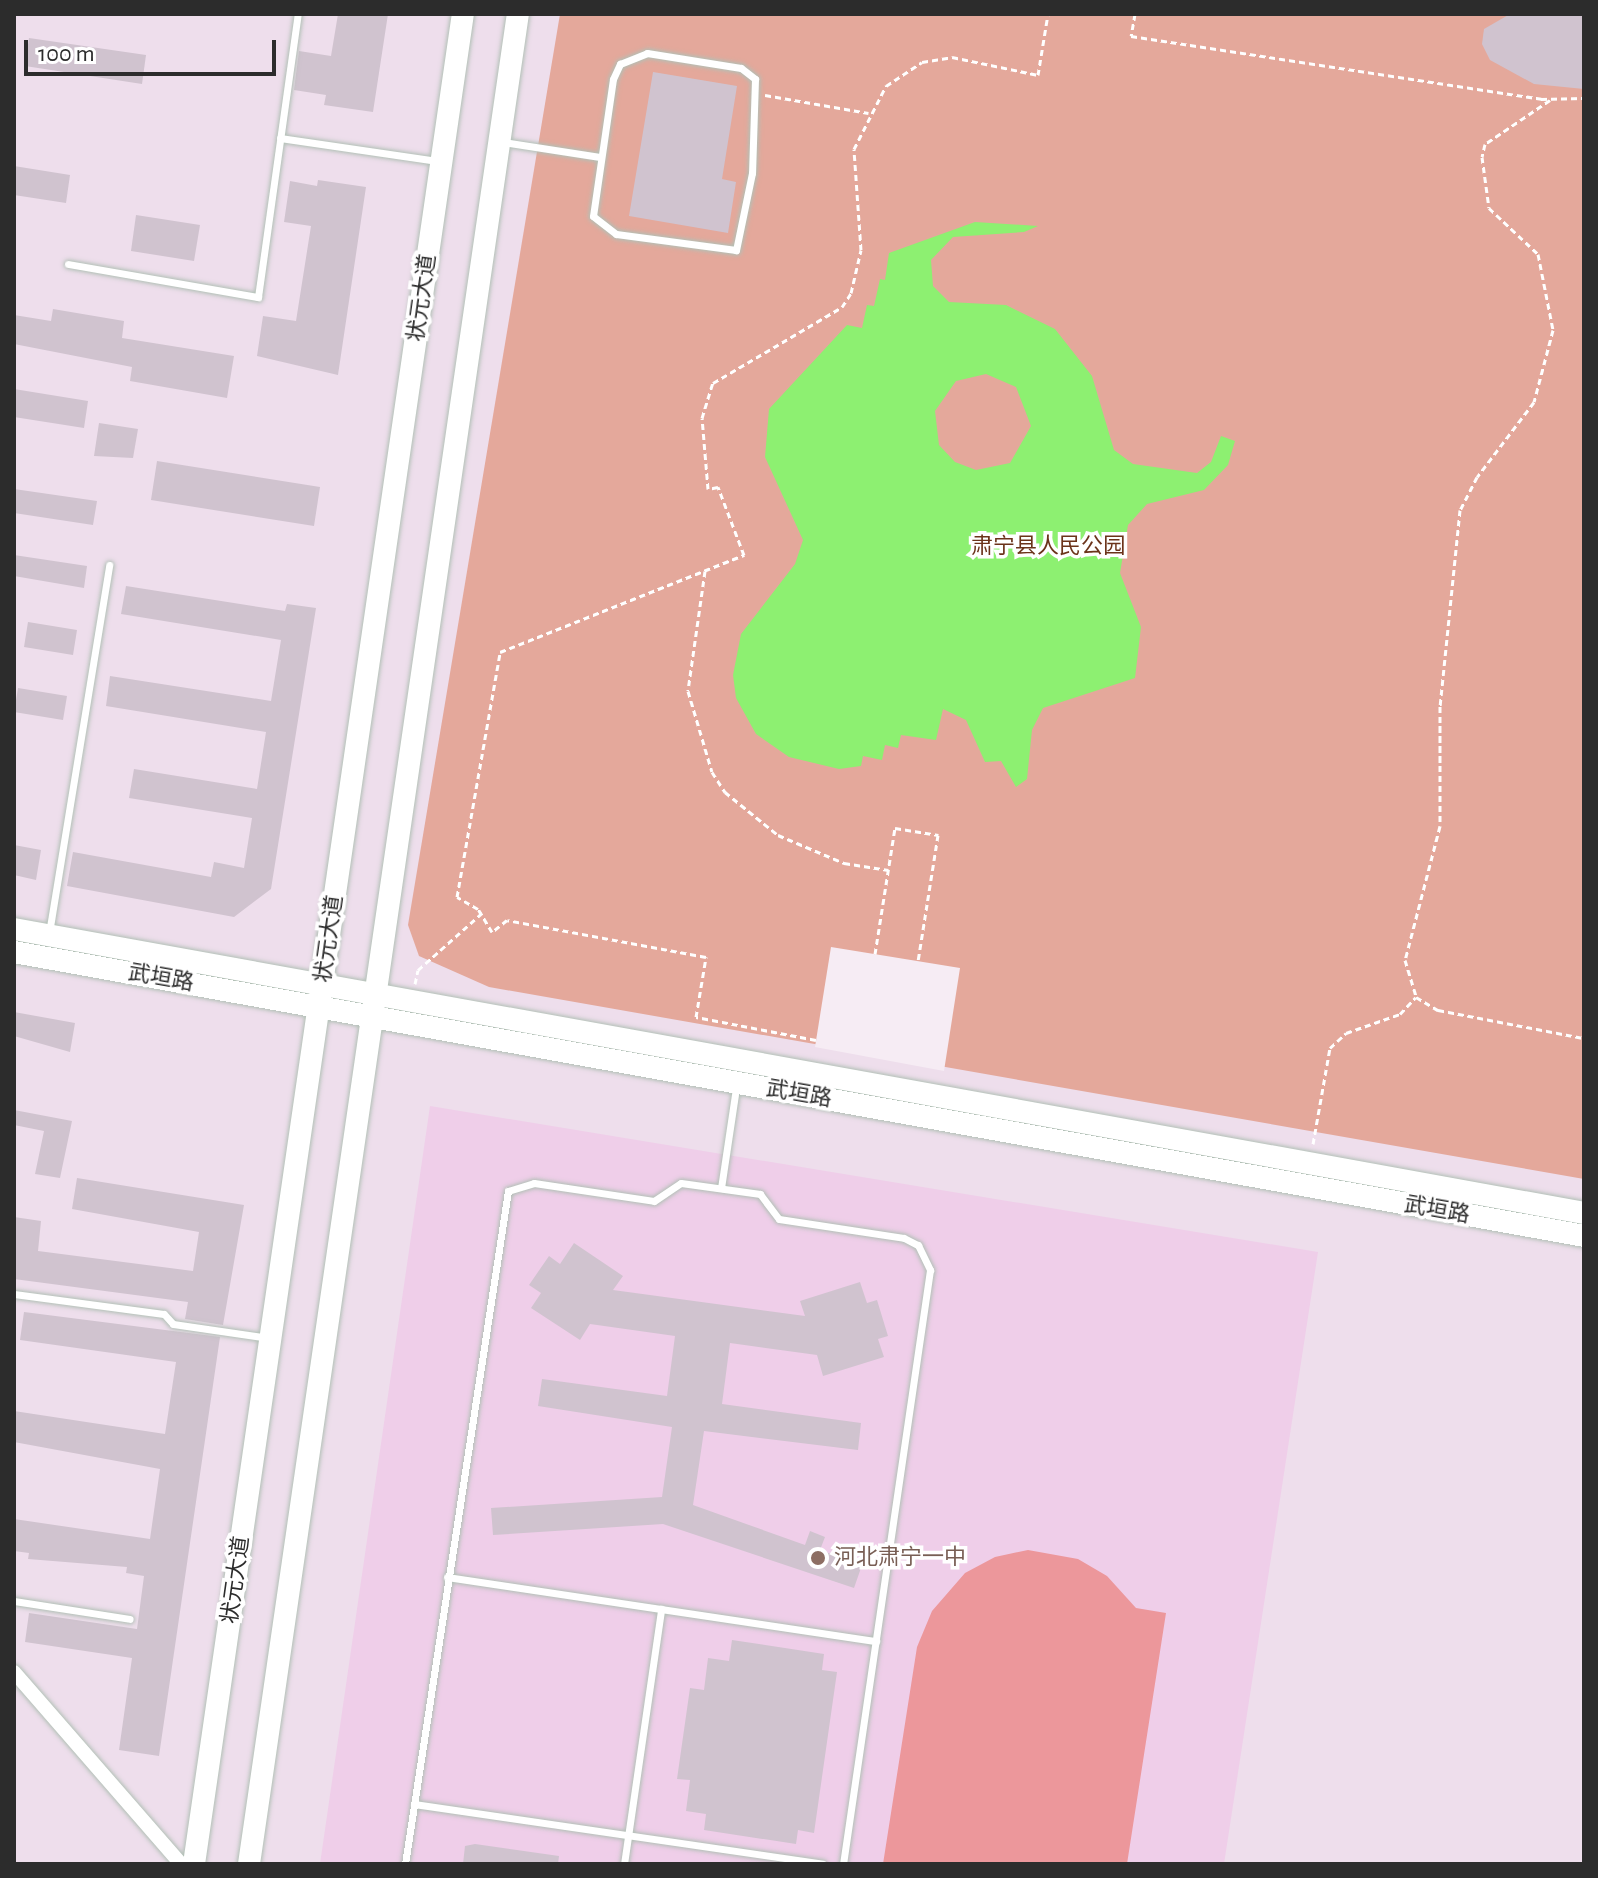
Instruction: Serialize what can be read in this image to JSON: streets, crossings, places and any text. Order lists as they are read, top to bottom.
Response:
{
  "streets": {
    "main road": ["状元大道", "武垣路"]
  },
  "crossings": [
    ["状元大道", "武垣路"]
  ],
  "parks": ["肃宁县人民公园"],
  "places": ["河北肃宁一中"],
  "scale_bar": "100 m"
}
